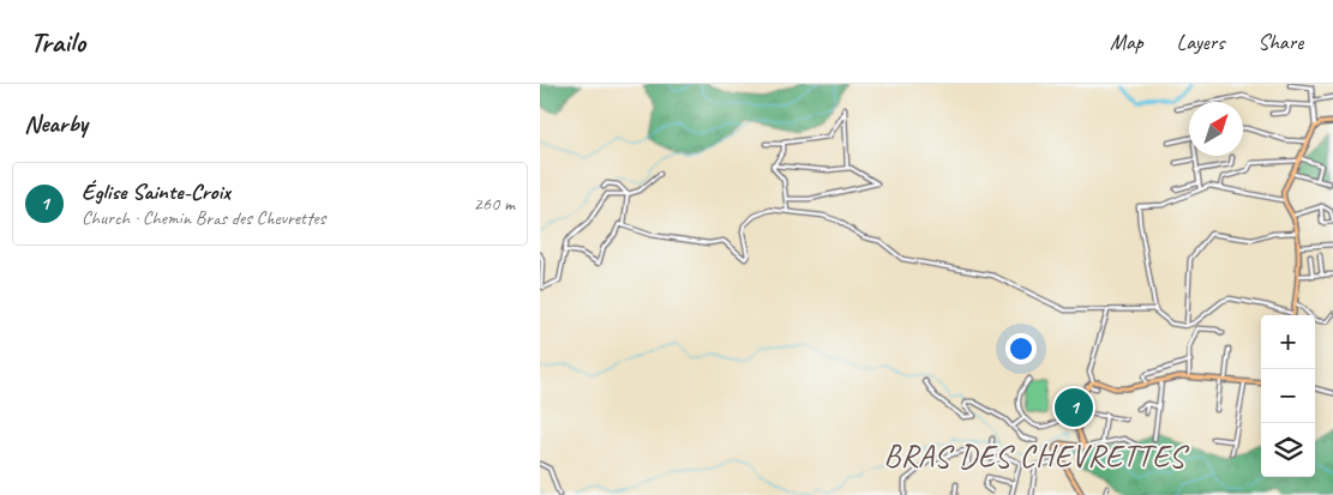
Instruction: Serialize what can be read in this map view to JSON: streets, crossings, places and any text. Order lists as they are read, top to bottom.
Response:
{
  "districts": ["BRAS DES CHEVRETTES"],
  "north": "top right",
  "page": {
    "header": "Trailo",
    "nav": ["Map", "Layers", "Share"],
    "heading": "Nearby",
    "list": [
      {
        "mark": "1",
        "name": "Église Sainte-Croix",
        "note": "Church · Chemin Bras des Chevrettes",
        "value": "260 m"
      }
    ],
    "map_buttons": ["+", "−"],
    "pins": "1"
  }
}
